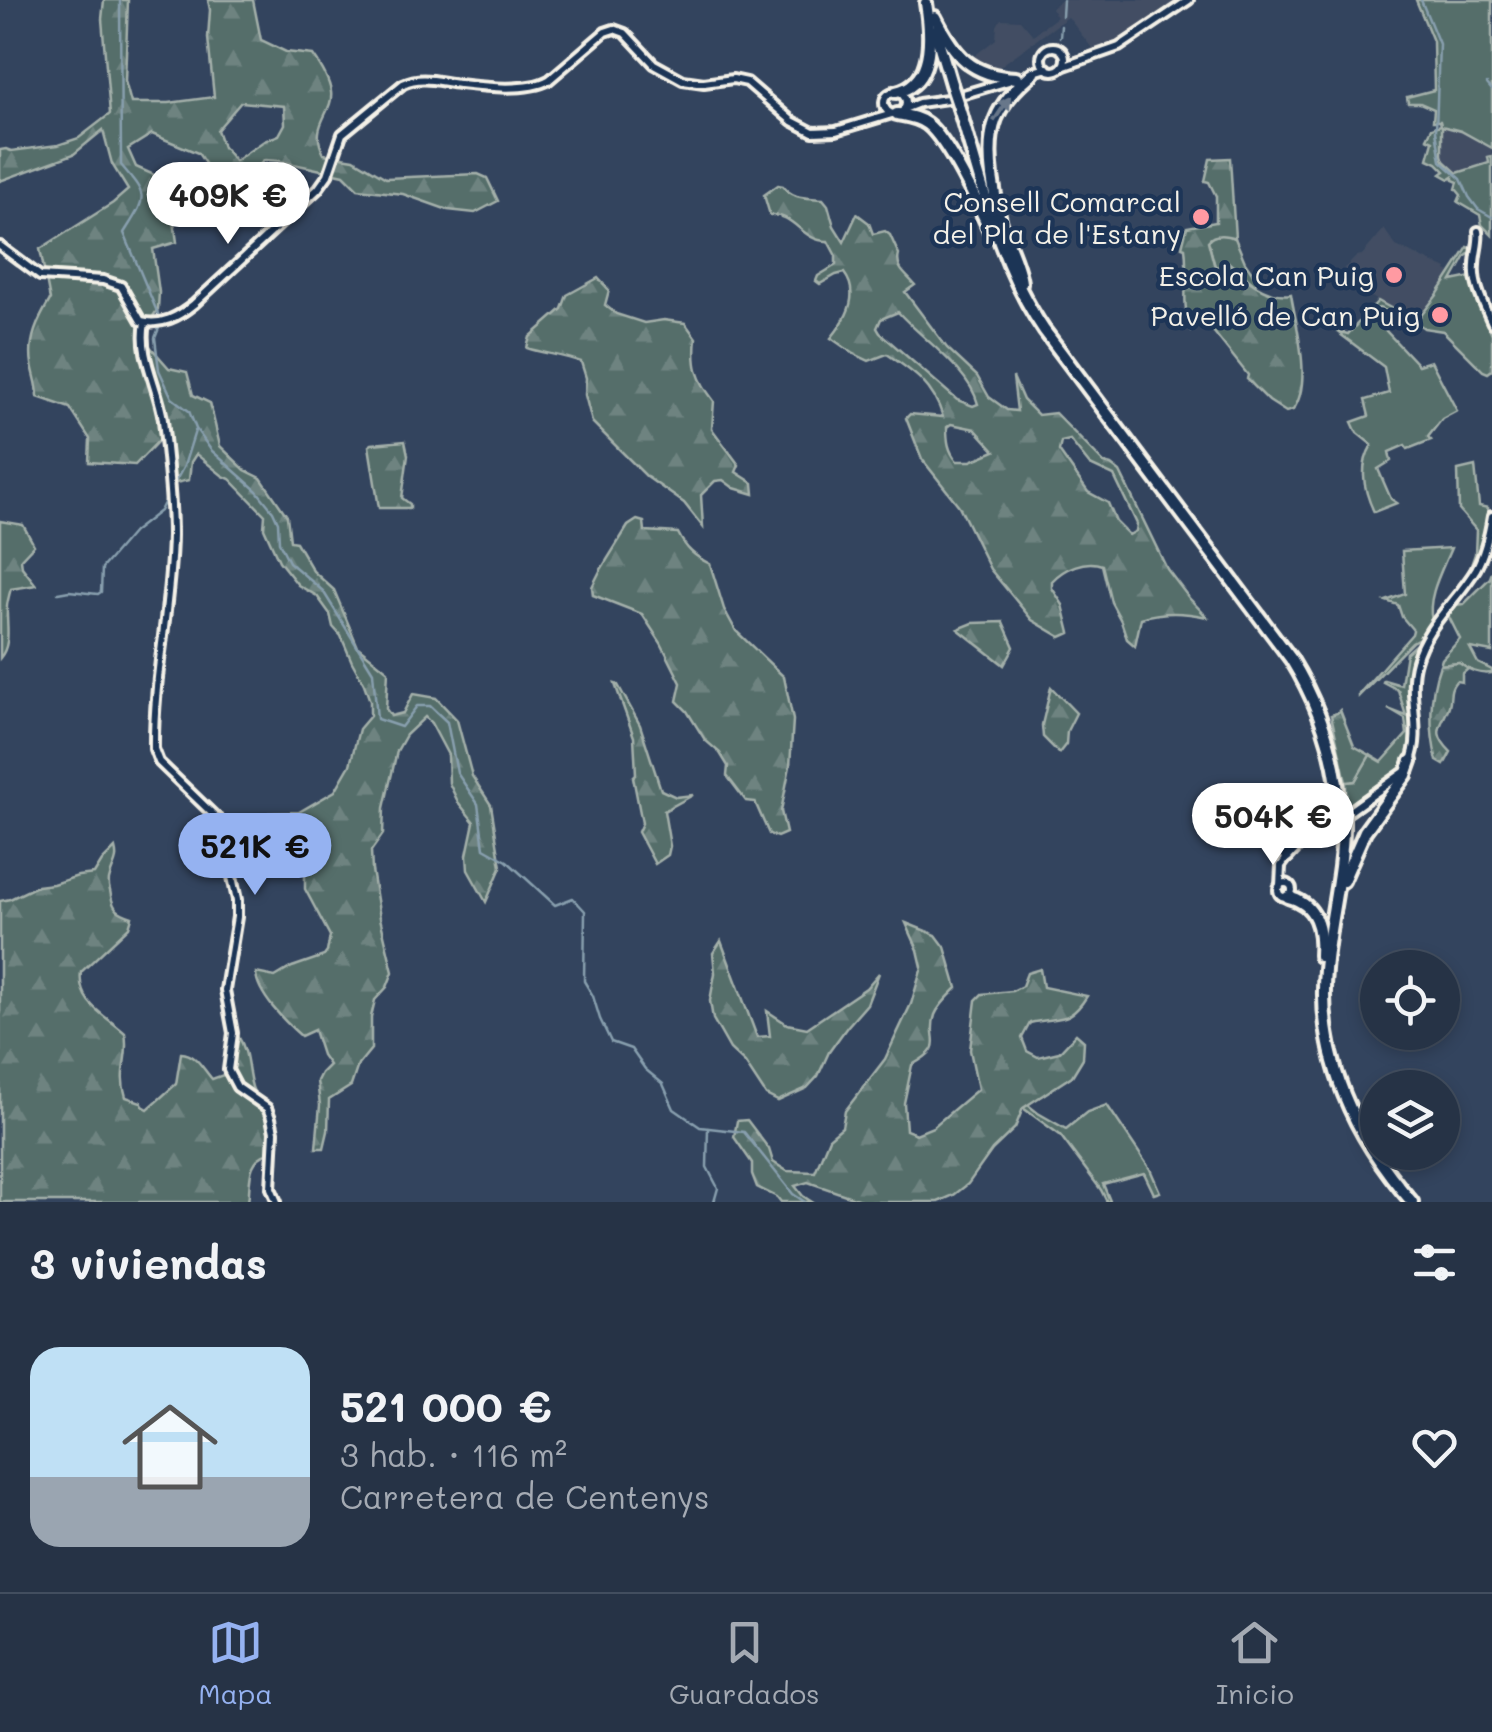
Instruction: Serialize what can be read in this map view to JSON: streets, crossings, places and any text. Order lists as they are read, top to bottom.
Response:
{
  "places": ["Consell Comarcal del Pla de l'Estany", "Escola Can Puig", "Pavelló de Can Puig"],
  "page": {
    "price": ["409K €", "504K €", "521K €"],
    "heading": "3 viviendas",
    "list": [
      {
        "name": "521 000 €",
        "note": "3 hab. · 116 m² · Carretera de Centenys"
      }
    ],
    "tabs": ["Mapa", "Guardados", "Inicio"]
  }
}
